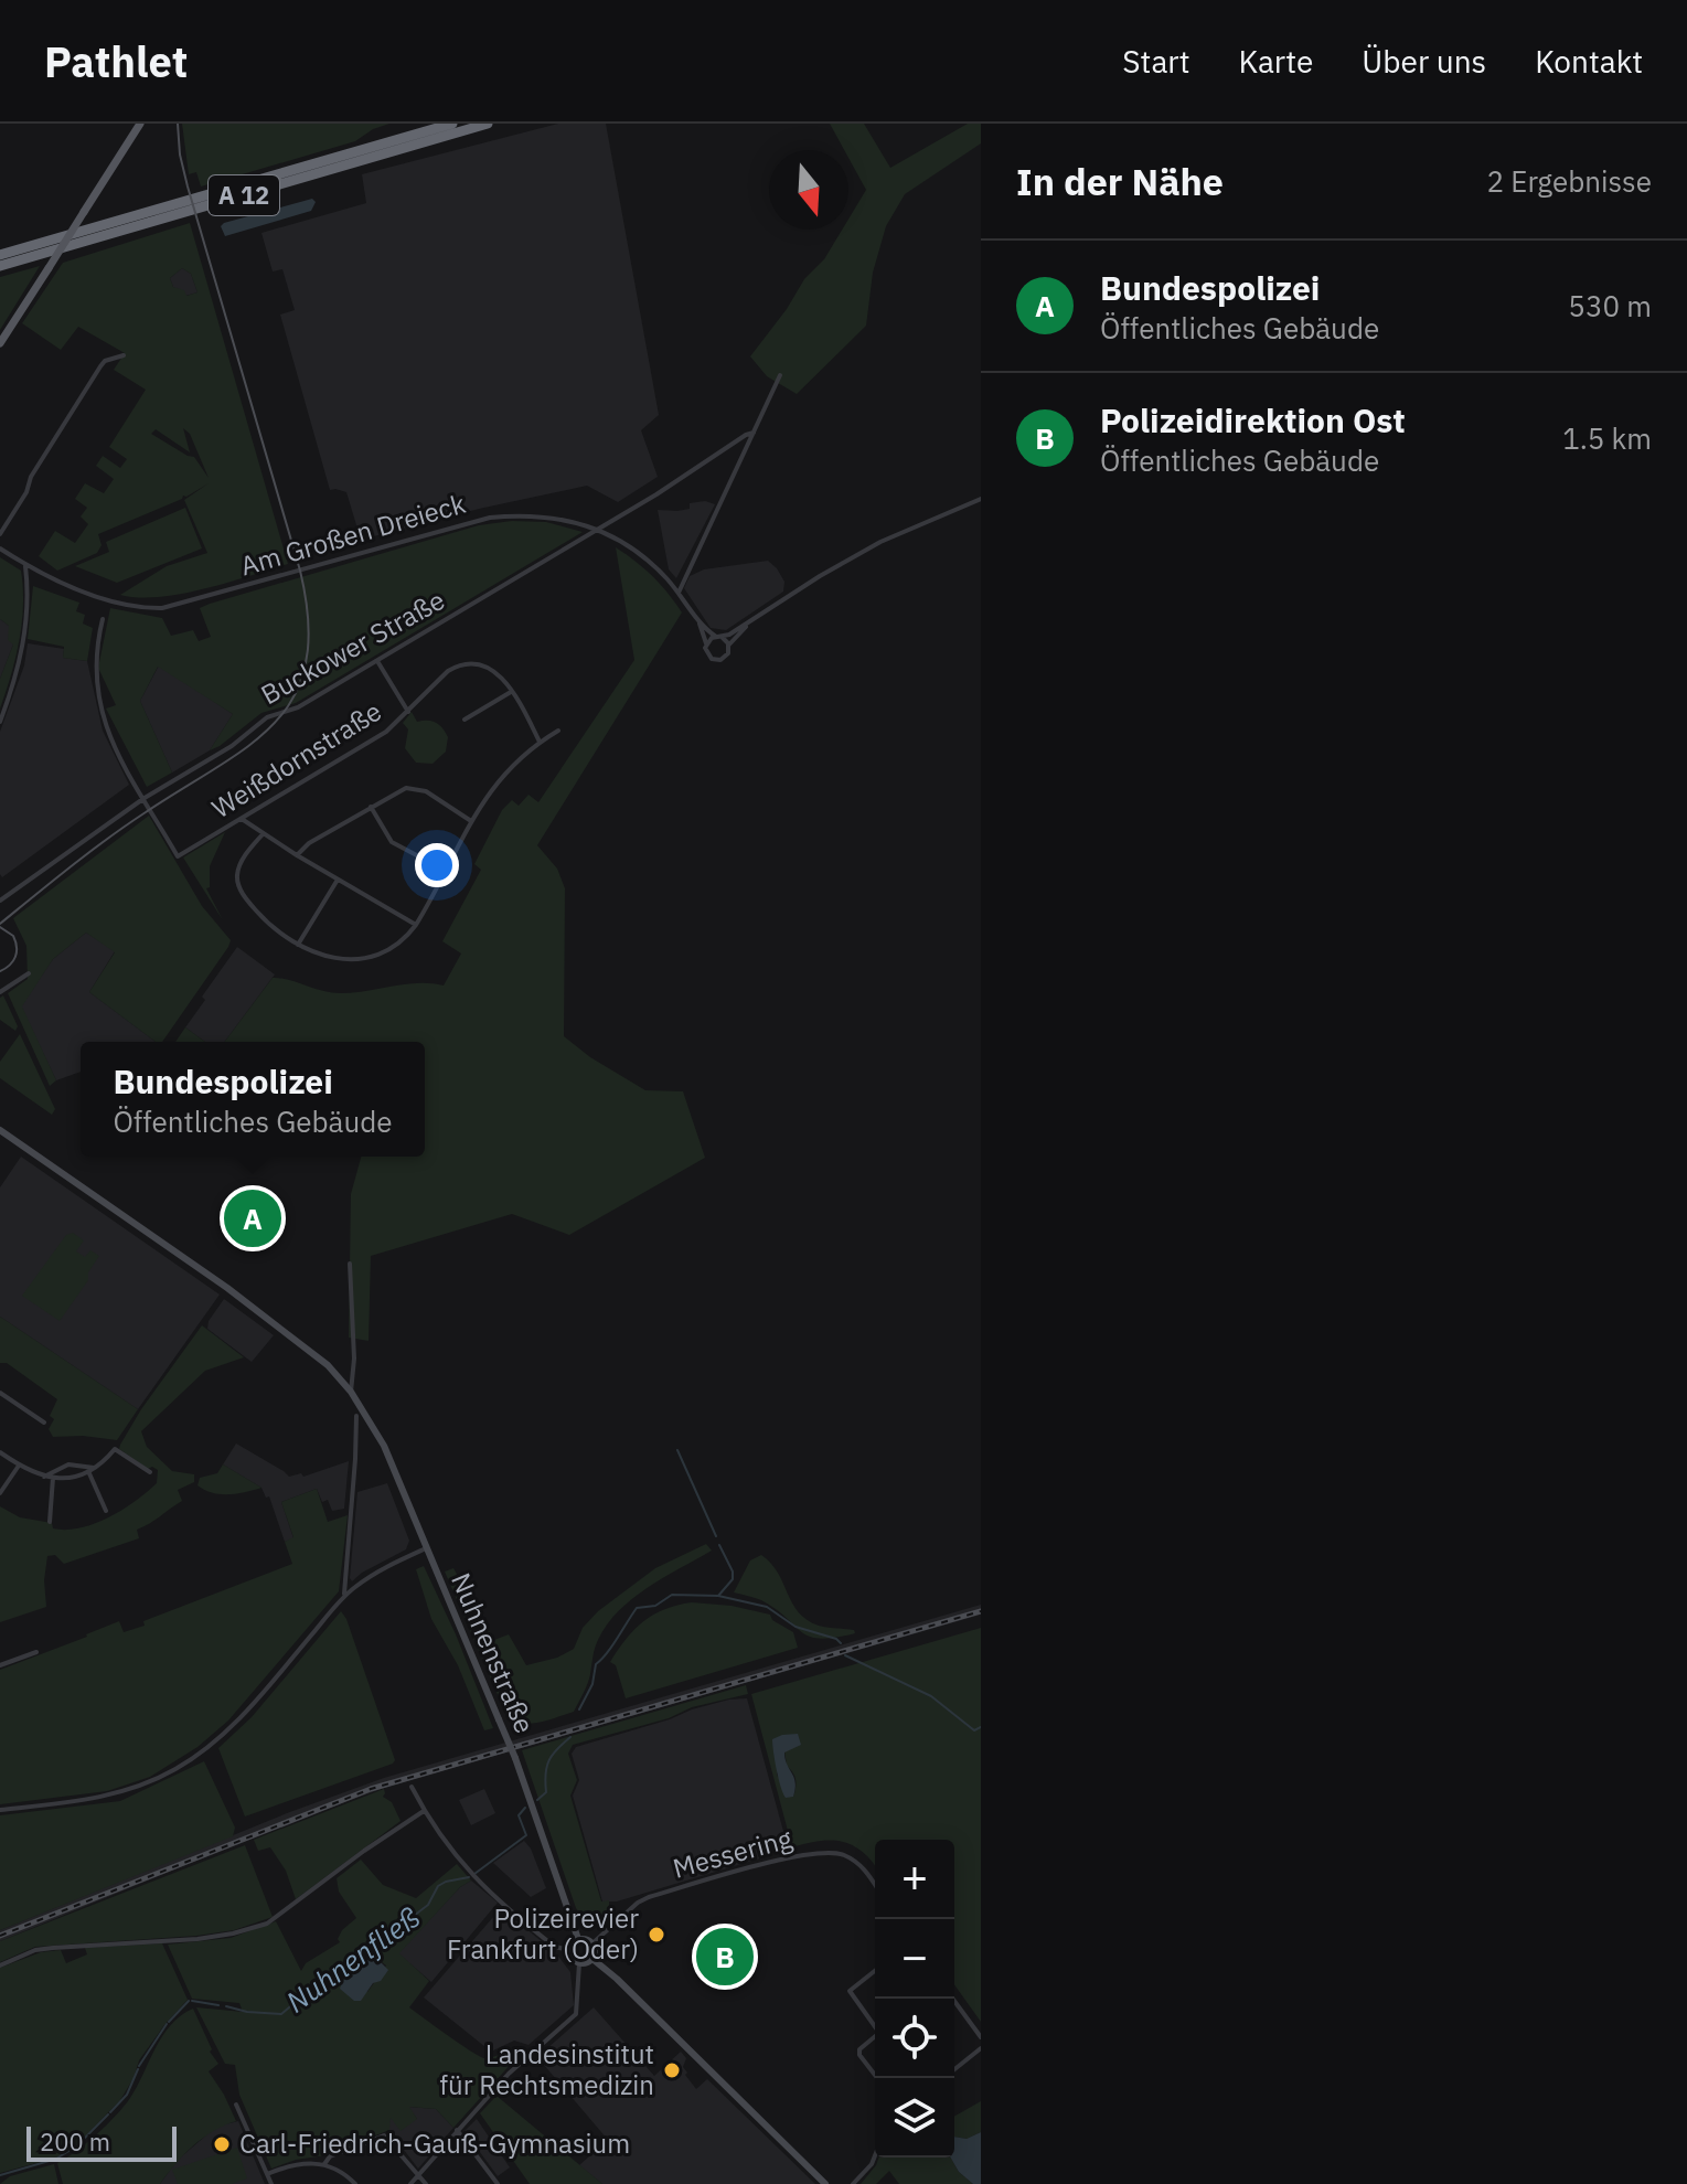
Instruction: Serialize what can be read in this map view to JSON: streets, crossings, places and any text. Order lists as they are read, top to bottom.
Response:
{
  "streets": {
    "highway": ["A 12"],
    "main road": ["Nuhnenstraße"],
    "street": [
      "Am Großen Dreieck",
      "Buckower Straße",
      "Weißdornstraße",
      "Messering"
    ]
  },
  "crossings": [
    ["Am Großen Dreieck", "Buckower Straße"],
    ["Buckower Straße", "Weißdornstraße"],
    ["Nuhnenstraße", "Messering"]
  ],
  "water": ["Nuhnenfließ"],
  "places": ["Polizeirevier Frankfurt (Oder)", "Landesinstitut für Rechtsmedizin", "Carl-Friedrich-Gauß-Gymnasium"],
  "scale_bar": "200 m",
  "north": "bottom",
  "page": {
    "header": "Pathlet",
    "nav": [
      "Start",
      "Karte",
      "Über uns",
      "Kontakt"
    ],
    "heading": ["In der Nähe", "2 Ergebnisse"],
    "list": [
      {
        "mark": "A",
        "name": "Bundespolizei",
        "note": "Öffentliches Gebäude",
        "value": "530 m"
      },
      {
        "mark": "B",
        "name": "Polizeidirektion Ost",
        "note": "Öffentliches Gebäude",
        "value": "1.5 km"
      }
    ],
    "popup": ["Bundespolizei", "Öffentliches Gebäude"],
    "pins": ["A", "B"],
    "map_buttons": ["+", "−"],
    "scale": "200 m"
  }
}
